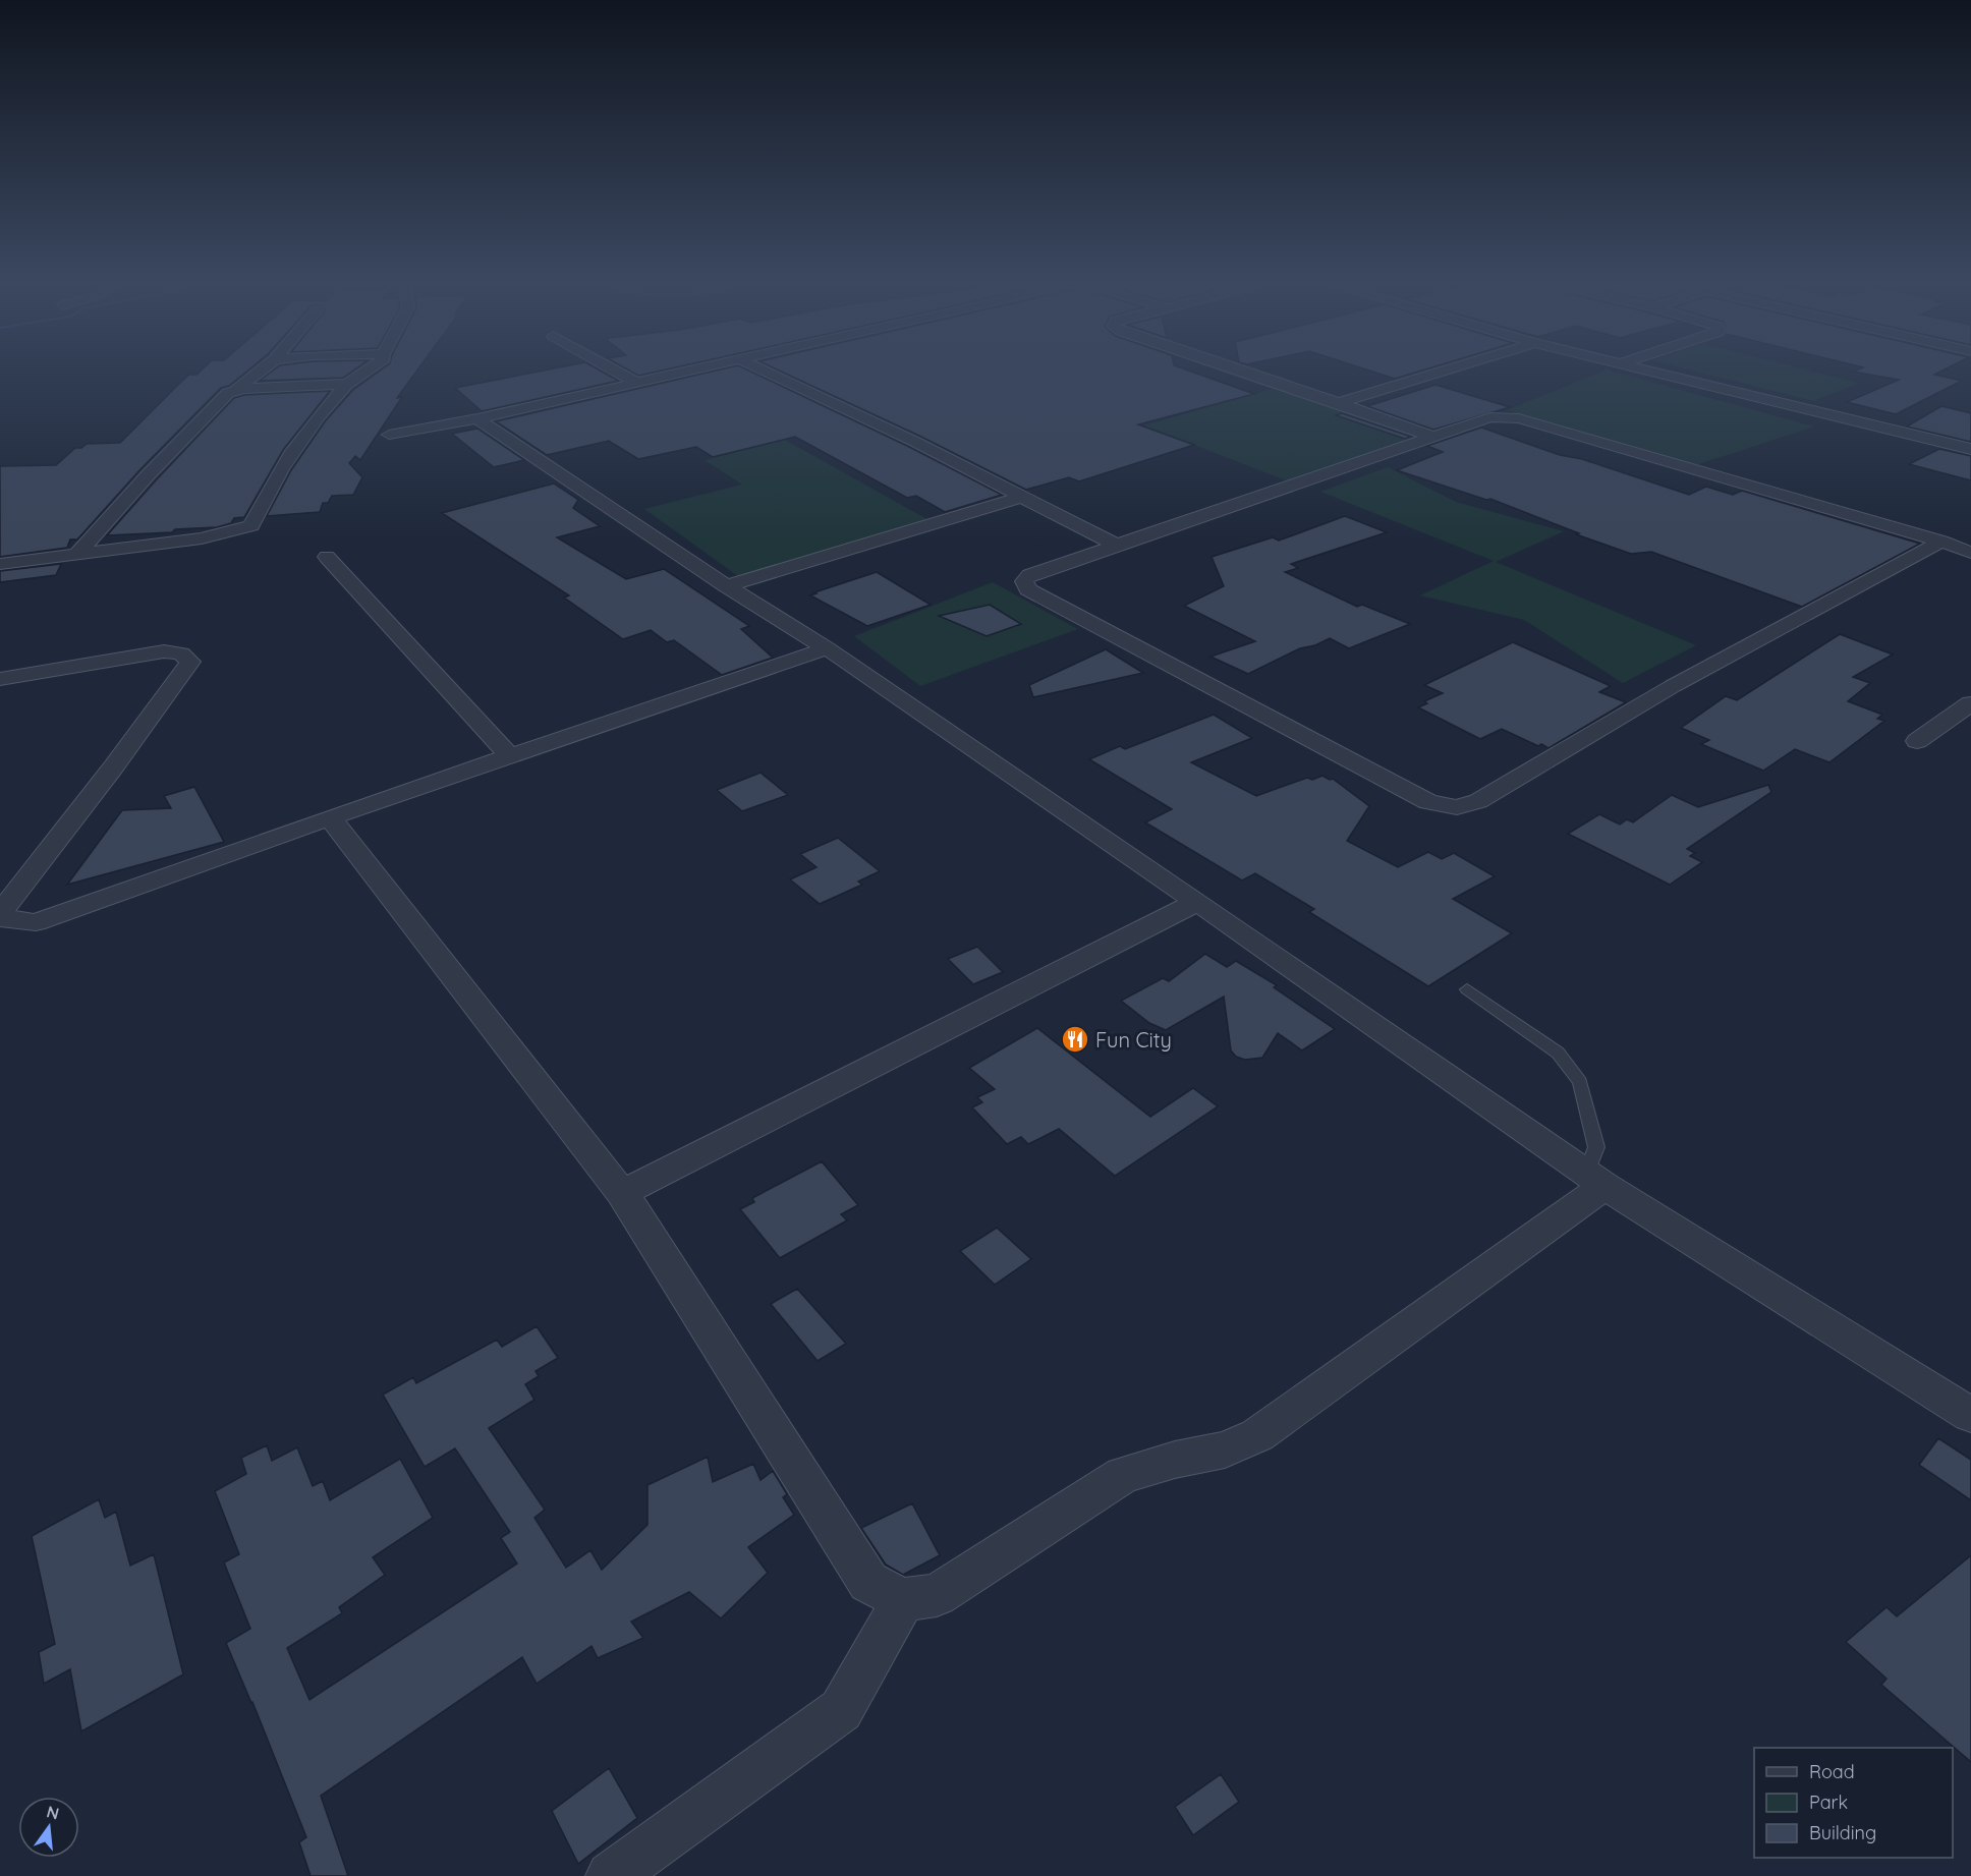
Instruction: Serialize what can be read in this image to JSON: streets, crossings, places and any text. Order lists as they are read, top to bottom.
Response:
{
  "places": {
    "restaurant": ["Fun City"]
  },
  "legend": ["Road", "Park", "Building"],
  "north": "top"
}
